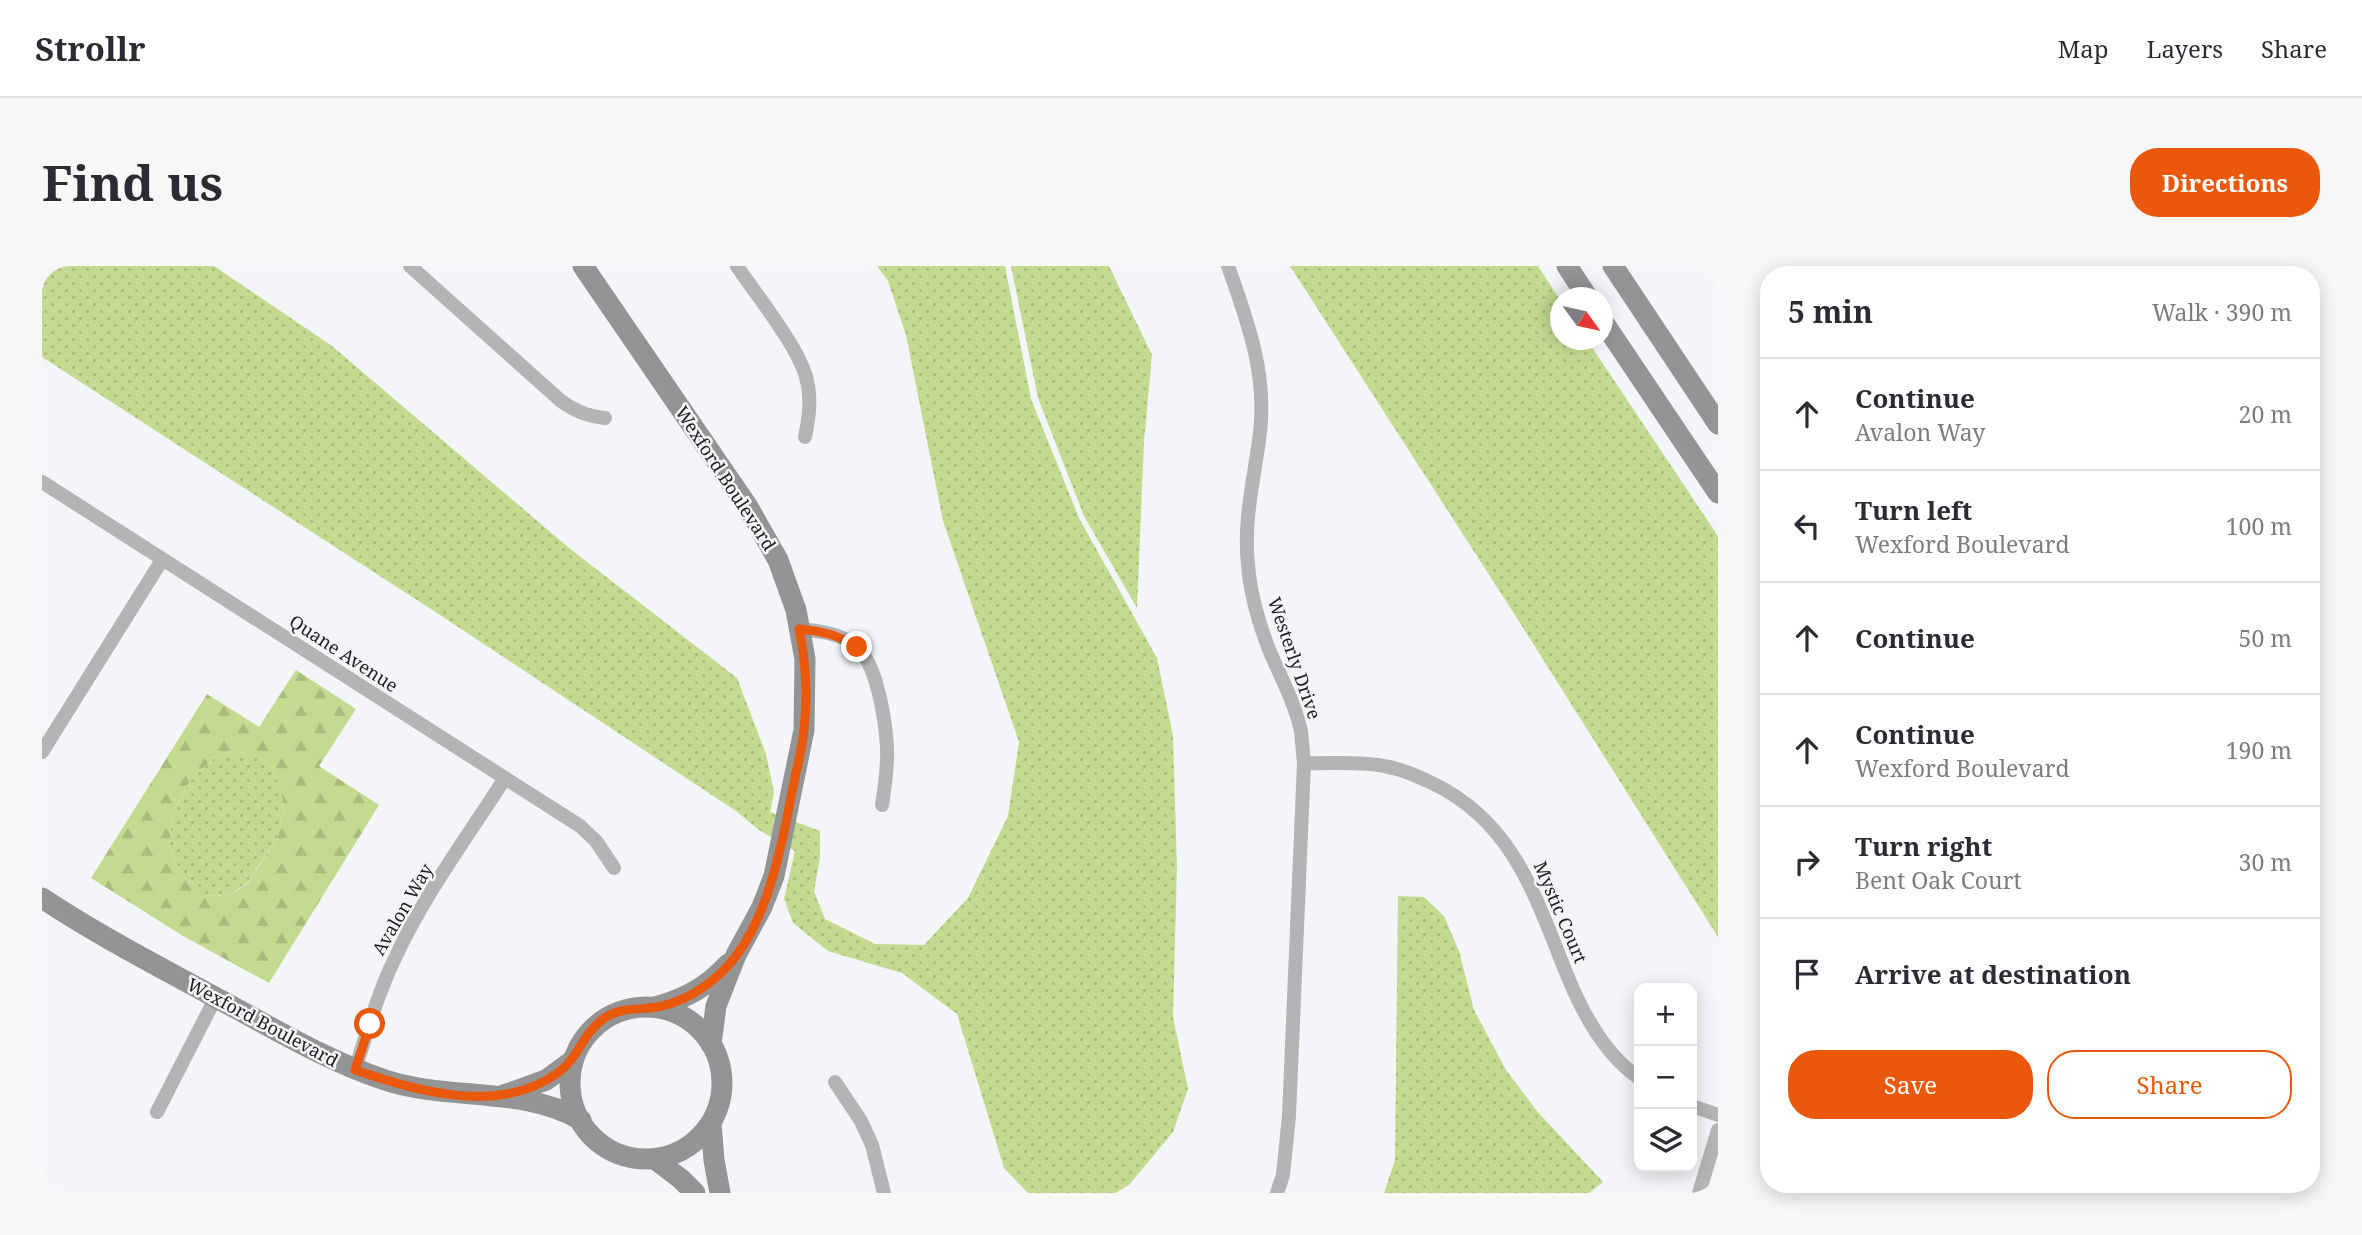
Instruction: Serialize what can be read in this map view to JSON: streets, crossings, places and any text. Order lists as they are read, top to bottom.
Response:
{
  "streets": {
    "street": [
      "Wexford Boulevard",
      "Quane Avenue",
      "Westerly Drive",
      "Avalon Way",
      "Mystic Court"
    ]
  },
  "crossings": [
    ["Wexford Boulevard", "Avalon Way"],
    ["Quane Avenue", "Avalon Way"],
    ["Westerly Drive", "Mystic Court"]
  ],
  "north": "bottom right",
  "page": {
    "header": "Strollr",
    "nav": ["Map", "Layers", "Share"],
    "buttons": [
      "Directions",
      ["Save", "Share"]
    ],
    "title": "Find us",
    "heading": ["5 min", "Walk · 390 m"],
    "list": [
      ["Continue", "Avalon Way", "20 m"],
      ["Turn left", "Wexford Boulevard", "100 m"],
      ["Continue", "50 m"],
      ["Continue", "Wexford Boulevard", "190 m"],
      ["Turn right", "Bent Oak Court", "30 m"],
      "Arrive at destination"
    ],
    "map_buttons": ["+", "−"]
  }
}
